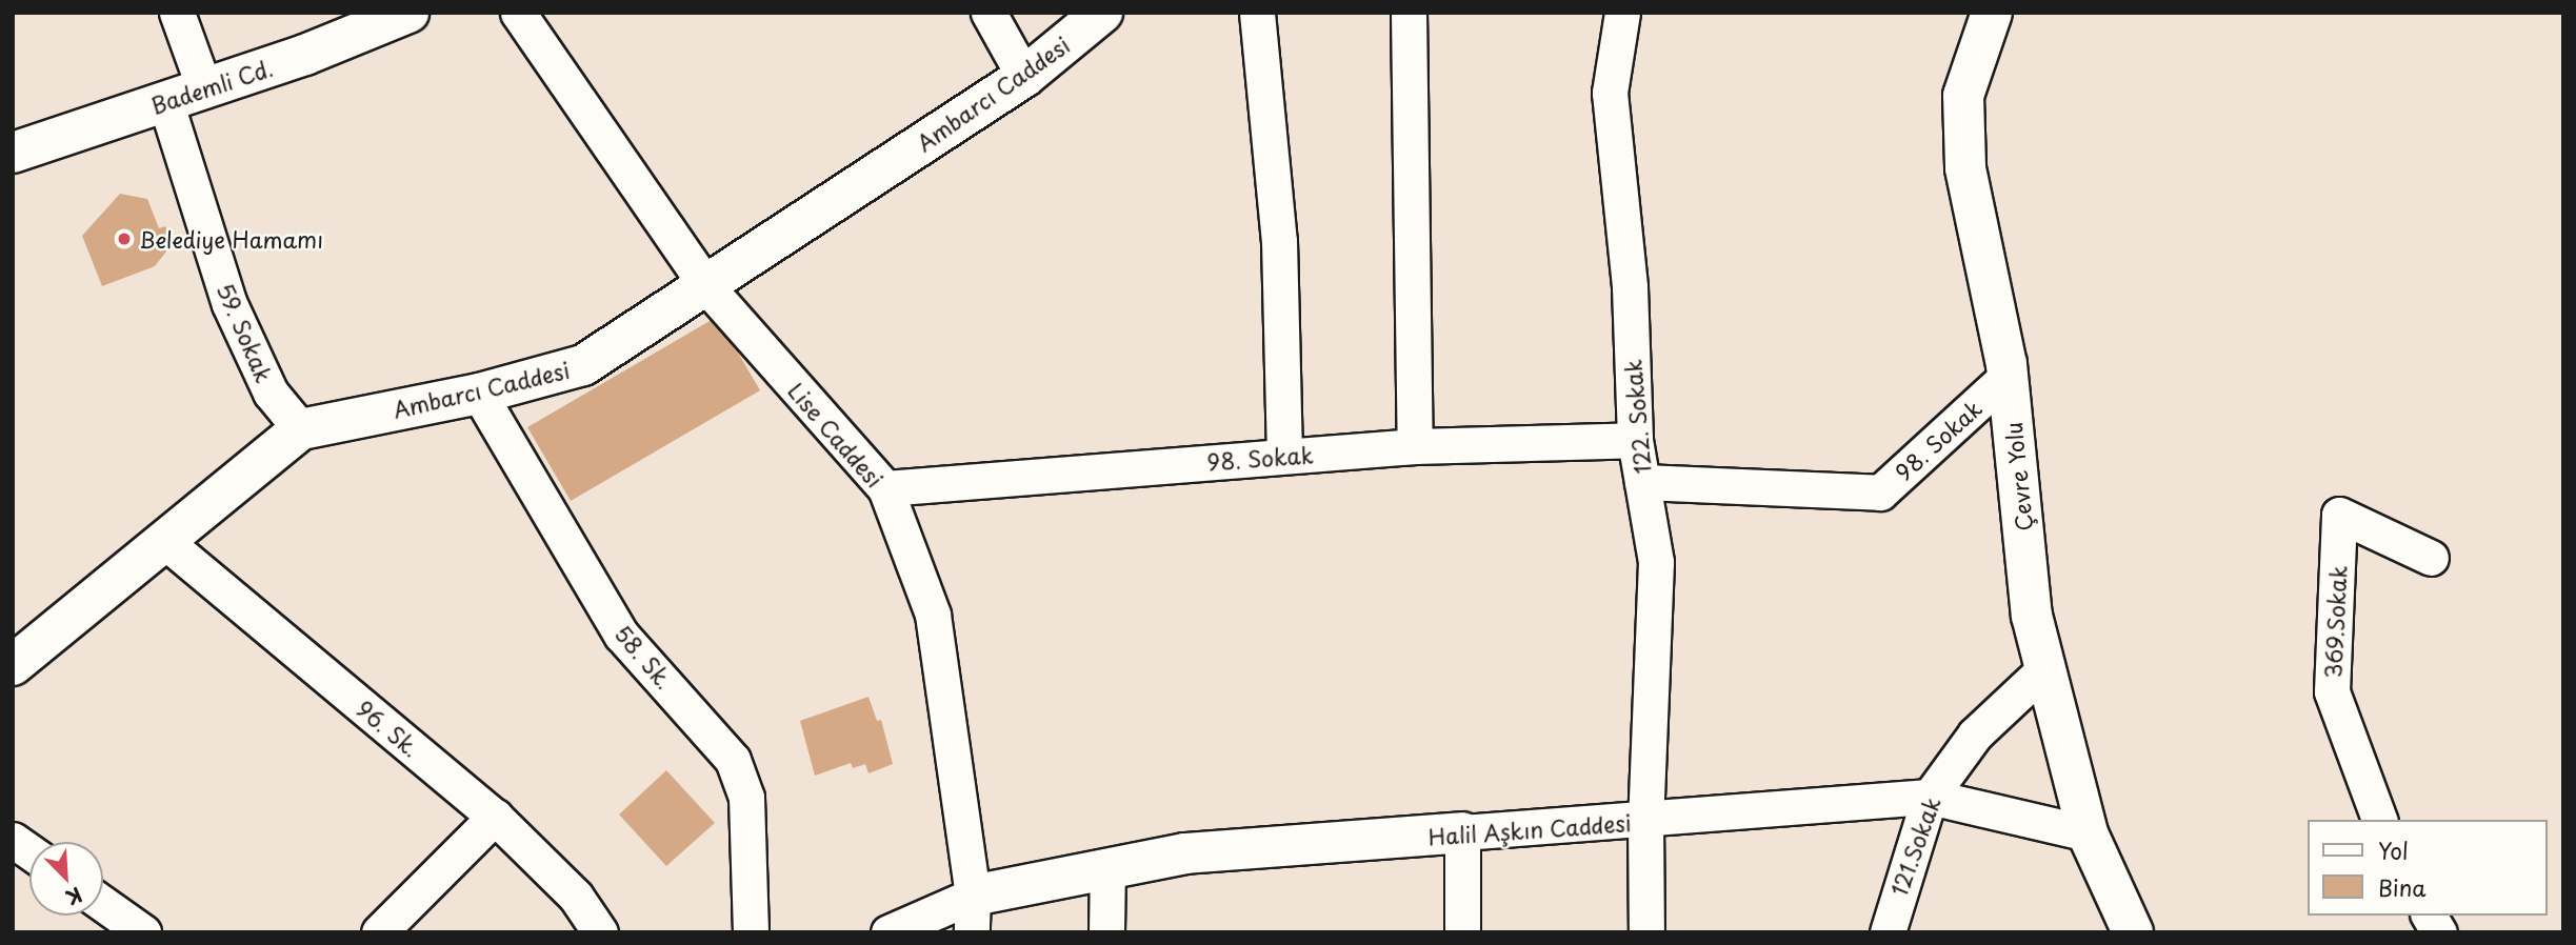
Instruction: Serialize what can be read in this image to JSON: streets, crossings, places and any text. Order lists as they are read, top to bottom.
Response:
{
  "streets": {
    "street": [
      "Bademli Cd.",
      "Ambarcı Caddesi",
      "59. Sokak",
      "122. Sokak",
      "Lise Caddesi",
      "98. Sokak",
      "Çevre Yolu",
      "369.Sokak",
      "58. Sk.",
      "96. Sk.",
      "Halil Aşkın Caddesi",
      "121.Sokak"
    ]
  },
  "crossings": [
    ["Bademli Cd.", "59. Sokak"],
    ["Ambarcı Caddesi", "59. Sokak"],
    ["Ambarcı Caddesi", "Lise Caddesi"],
    ["Ambarcı Caddesi", "58. Sk."],
    ["Ambarcı Caddesi", "96. Sk."],
    ["122. Sokak", "98. Sokak"],
    ["122. Sokak", "Halil Aşkın Caddesi"],
    ["Lise Caddesi", "98. Sokak"],
    ["Lise Caddesi", "Halil Aşkın Caddesi"],
    ["98. Sokak", "Çevre Yolu"],
    ["Çevre Yolu", "Halil Aşkın Caddesi"],
    ["Çevre Yolu", "121.Sokak"],
    ["Halil Aşkın Caddesi", "121.Sokak"]
  ],
  "places": ["Belediye Hamamı"],
  "legend": ["Yol", "Bina"],
  "north": "bottom right"
}
